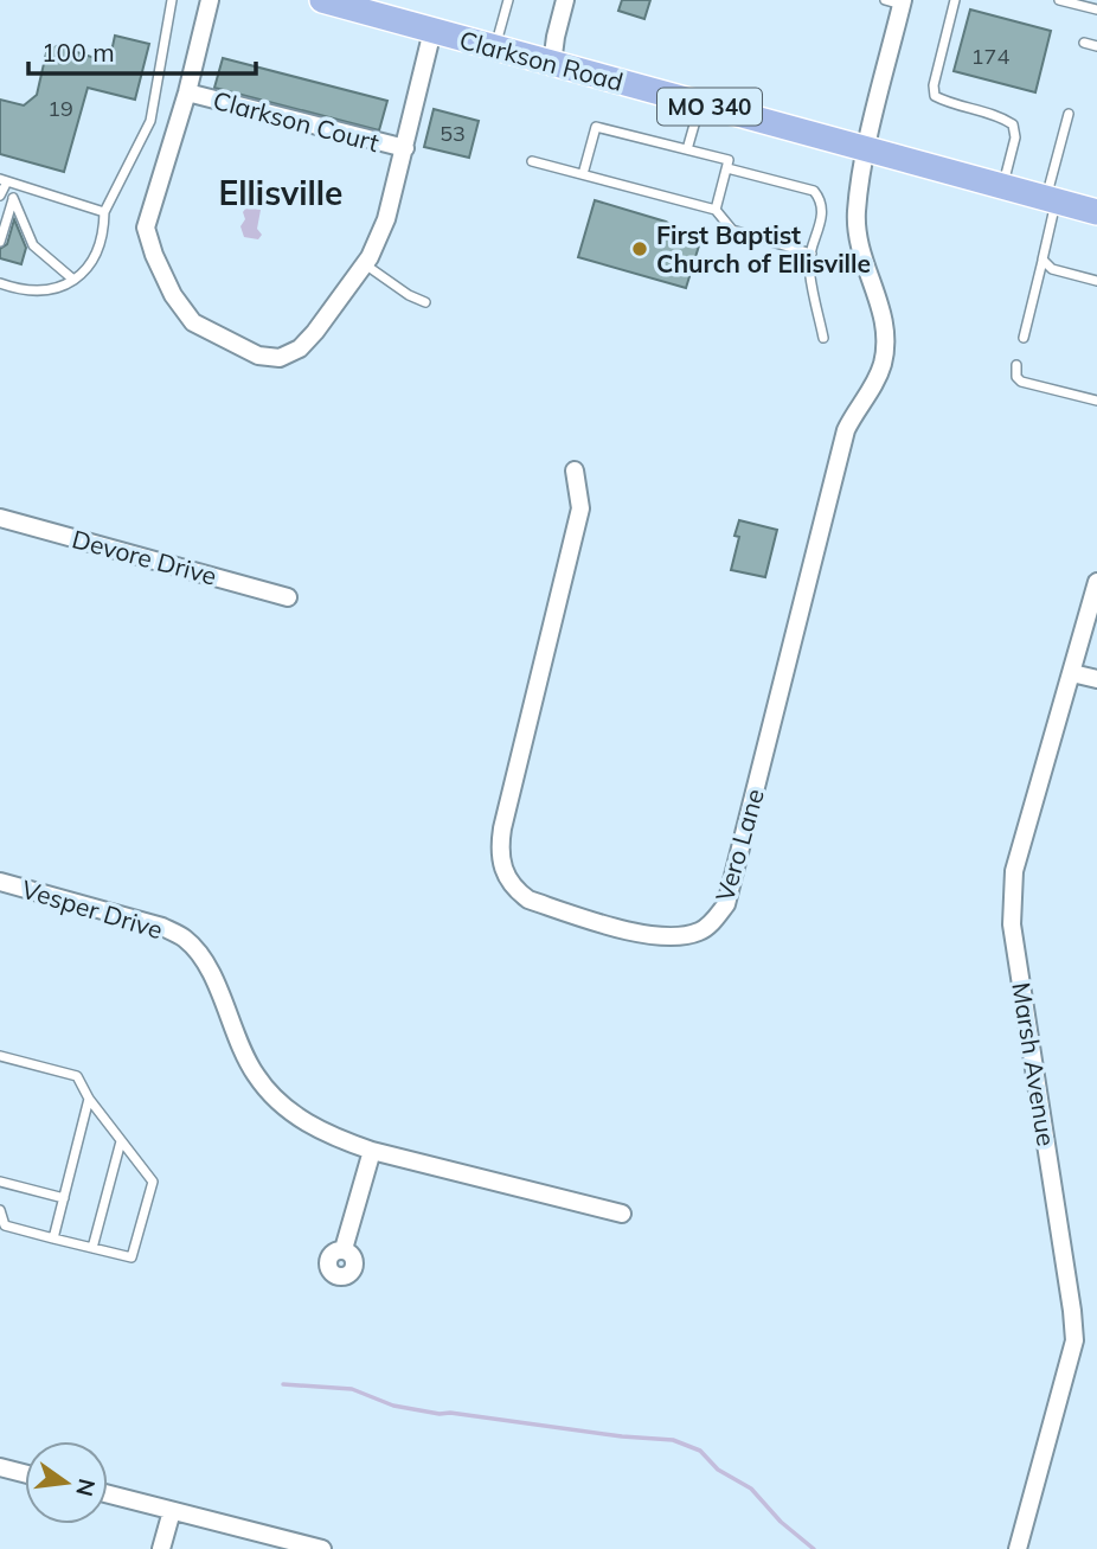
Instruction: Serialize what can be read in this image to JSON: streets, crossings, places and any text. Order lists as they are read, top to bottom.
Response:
{
  "streets": {
    "main road": ["Clarkson Road", "MO 340"],
    "street": [
      "Clarkson Court",
      "Devore Drive",
      "Vero Lane",
      "Vesper Drive",
      "Marsh Avenue"
    ]
  },
  "crossings": [
    ["Clarkson Road", "Clarkson Court"],
    ["Clarkson Road", "Vero Lane"]
  ],
  "districts": ["Ellisville"],
  "places": ["First Baptist Church of Ellisville"],
  "house_numbers": ["174", "19", "53"],
  "scale_bar": "100 m",
  "north": "right"
}
